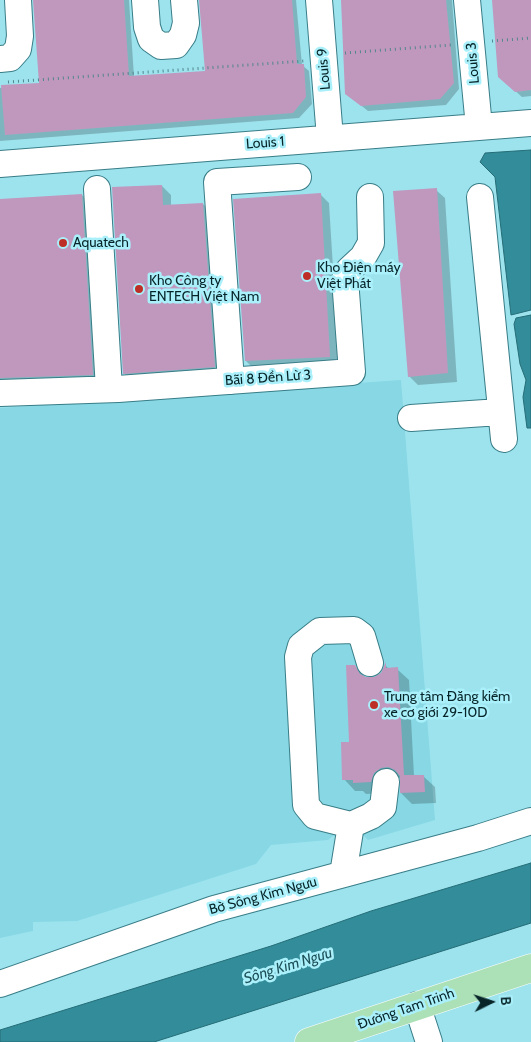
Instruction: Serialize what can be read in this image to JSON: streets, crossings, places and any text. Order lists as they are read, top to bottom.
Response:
{
  "streets": {
    "main road": ["Đường Tam Trinh"],
    "street": [
      "Louis 3",
      "Louis 9",
      "Louis 1",
      "Bãi 8 Đền Lừ 3",
      "Bờ Sông Kim Ngưu"
    ]
  },
  "crossings": [
    ["Louis 3", "Louis 1"],
    ["Louis 9", "Louis 1"]
  ],
  "water": ["Sông Kim Ngưu"],
  "places": [
    "Aquatech",
    "Kho Điện máy Việt Phát",
    "Kho Công ty ENTECH Việt Nam",
    "Trung tâm Đăng kiểm xe cơ giới 29-10D"
  ],
  "north": "right"
}
